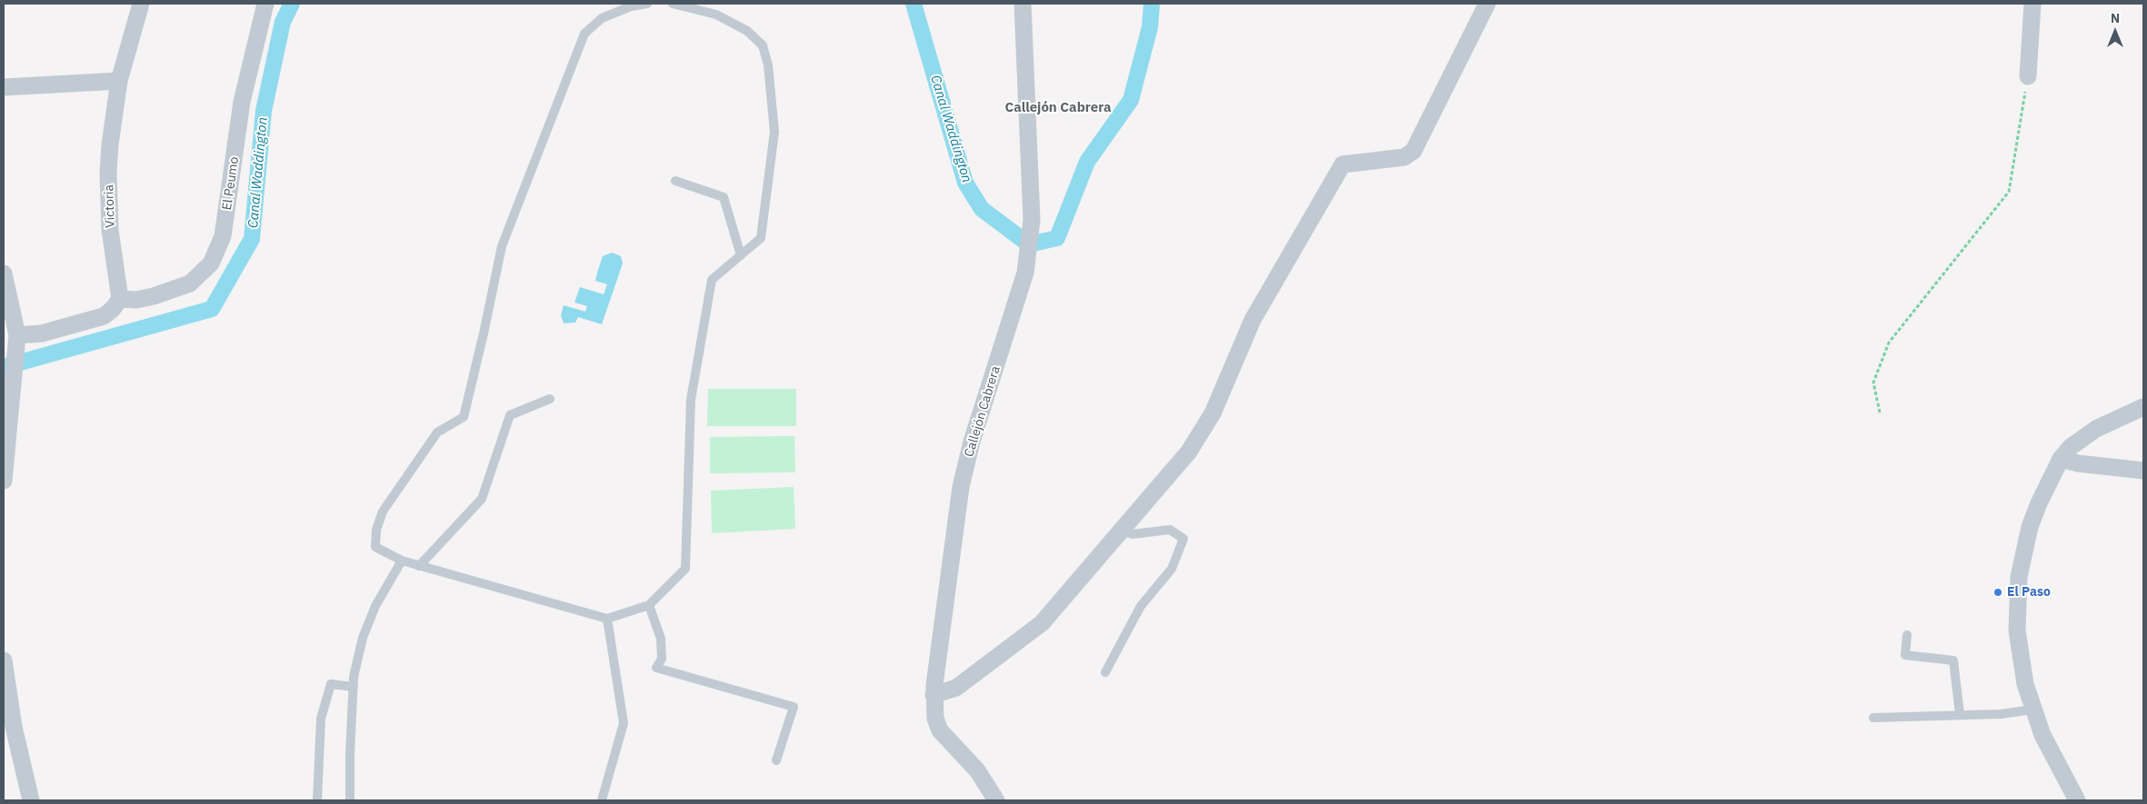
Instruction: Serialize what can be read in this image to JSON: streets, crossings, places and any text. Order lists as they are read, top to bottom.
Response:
{
  "streets": {
    "street": ["El Peumo", "Victoria", "Callejón Cabrera"]
  },
  "crossings": [
    ["El Peumo", "Victoria"]
  ],
  "districts": ["Callejón Cabrera"],
  "water": ["Canal Waddington"],
  "places": ["El Paso"],
  "north": "top"
}
